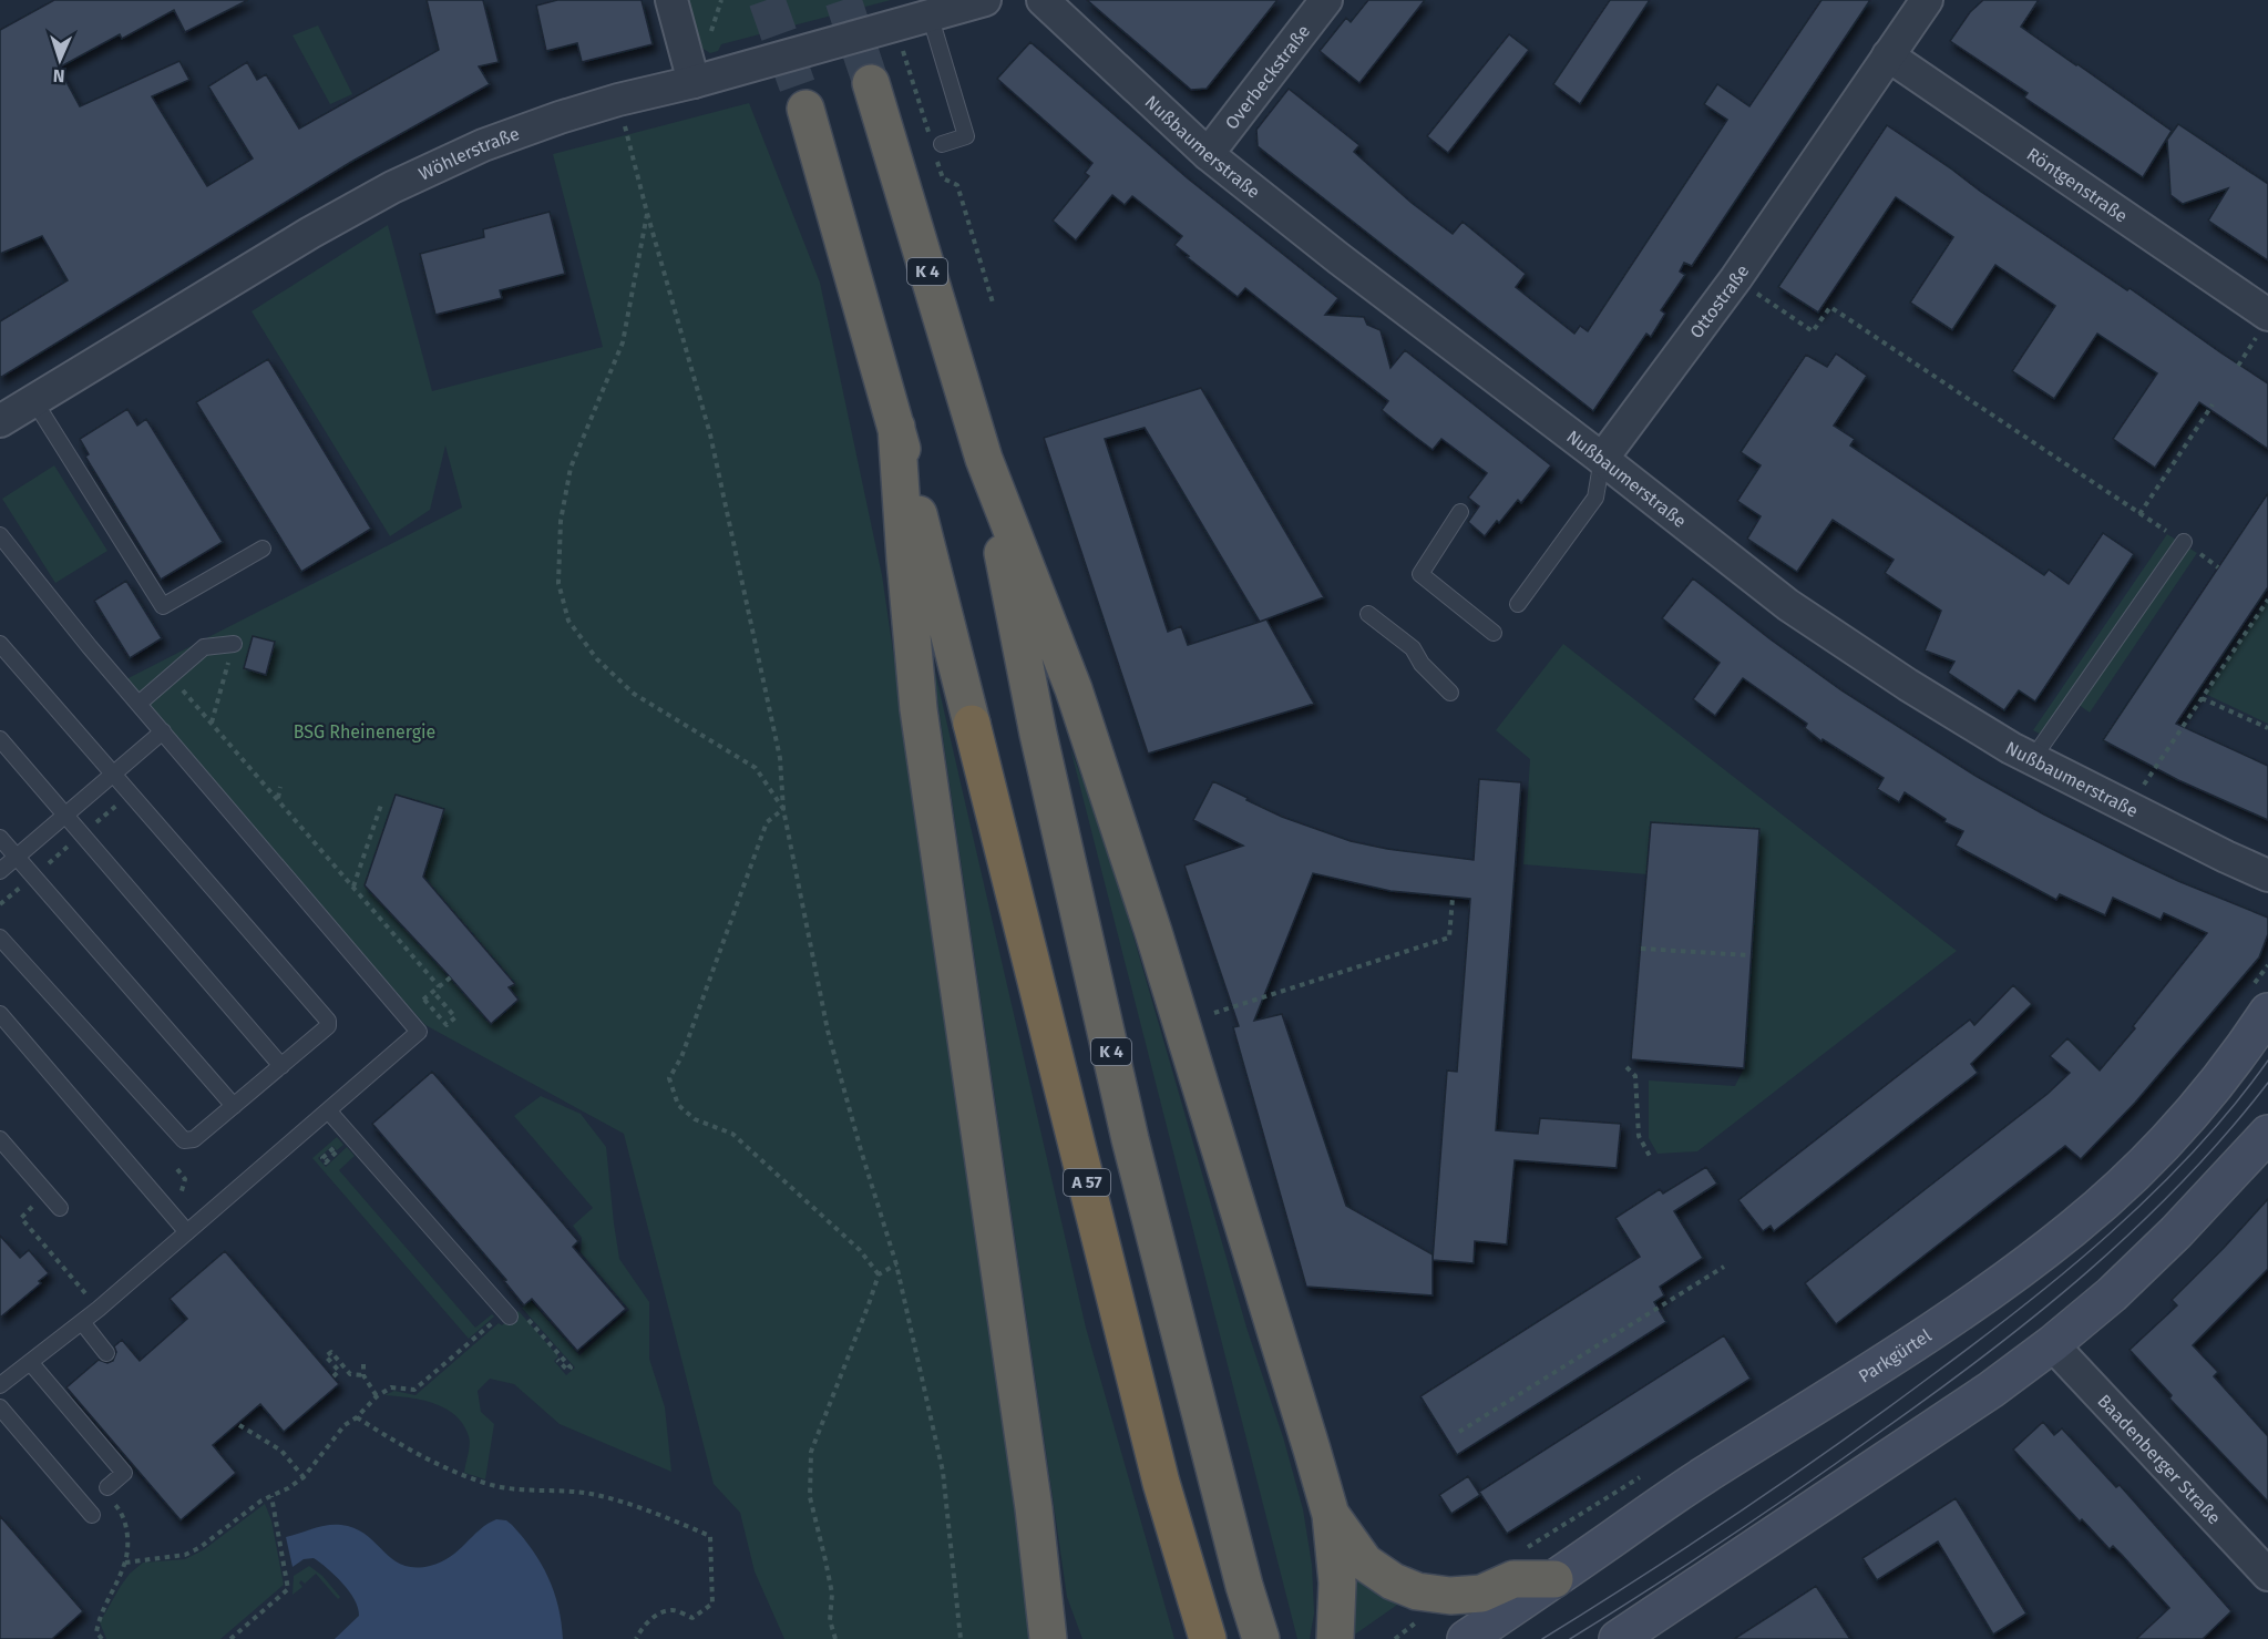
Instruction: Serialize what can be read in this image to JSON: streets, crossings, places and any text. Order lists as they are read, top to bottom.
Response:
{
  "streets": {
    "highway": ["K 4", "A 57"],
    "main road": ["Parkgürtel"],
    "street": [
      "Overbeckstraße",
      "Nußbaumerstraße",
      "Wöhlerstraße",
      "Röntgenstraße",
      "Ottostraße",
      "Baadenberger Straße"
    ]
  },
  "crossings": [
    ["Overbeckstraße", "Nußbaumerstraße"],
    ["Nußbaumerstraße", "Ottostraße"],
    ["Röntgenstraße", "Ottostraße"]
  ],
  "parks": ["BSG Rheinenergie"],
  "north": "bottom"
}
